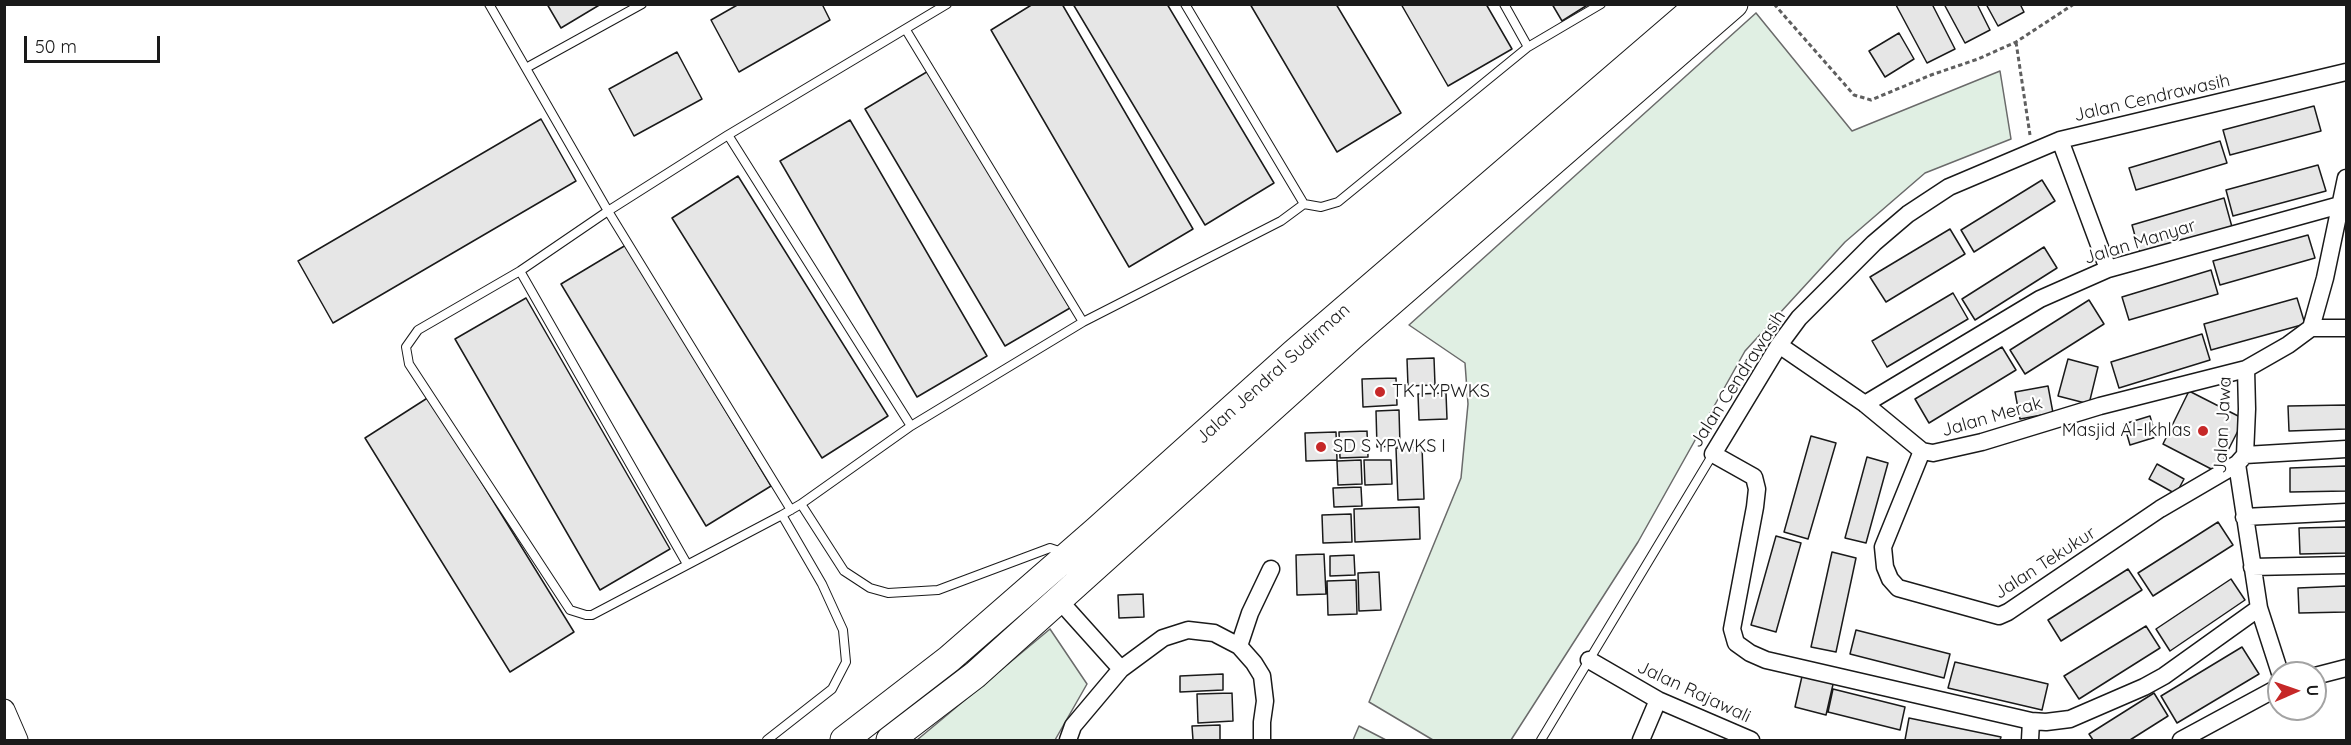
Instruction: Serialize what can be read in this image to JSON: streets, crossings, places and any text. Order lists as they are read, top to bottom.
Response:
{
  "streets": {
    "highway": ["Jalan Jendral Sudirman"],
    "street": [
      "Jalan Cendrawasih",
      "Jalan Manyar",
      "Jalan Merak",
      "Jalan Jawa",
      "Jalan Tekukur",
      "Jalan Rajawali"
    ]
  },
  "crossings": [
    ["Jalan Cendrawasih", "Jalan Merak"],
    ["Jalan Cendrawasih", "Jalan Rajawali"],
    ["Jalan Manyar", "Jalan Merak"],
    ["Jalan Merak", "Jalan Jawa"],
    ["Jalan Merak", "Jalan Tekukur"],
    ["Jalan Jawa", "Jalan Tekukur"]
  ],
  "places": ["TK I YPWKS", "Masjid Al-Ikhlas", "SD S YPWKS I"],
  "scale_bar": "50 m",
  "north": "right"
}
